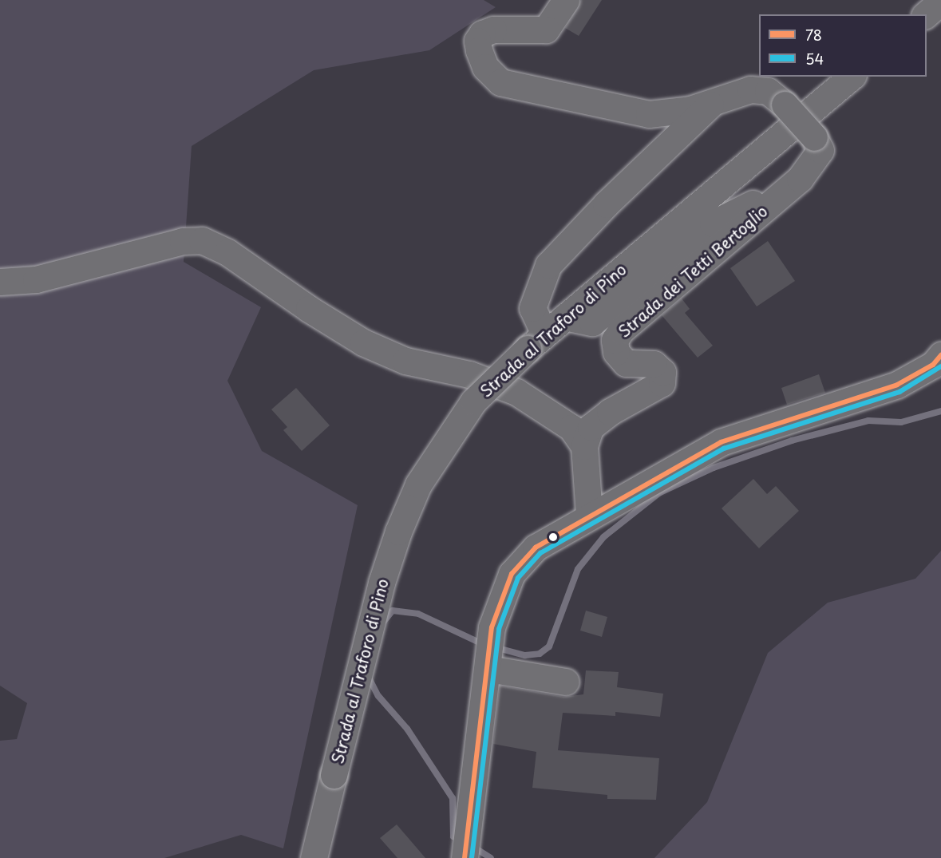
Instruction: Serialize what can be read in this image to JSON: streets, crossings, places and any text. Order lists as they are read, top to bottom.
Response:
{
  "streets": {
    "street": ["Strada dei Tetti Bertoglio", "Strada al Traforo di Pino"]
  },
  "crossings": [
    ["Strada dei Tetti Bertoglio", "Strada al Traforo di Pino"]
  ],
  "lines": ["transit line 78", "transit line 54"],
  "legend": ["78", "54"]
}
